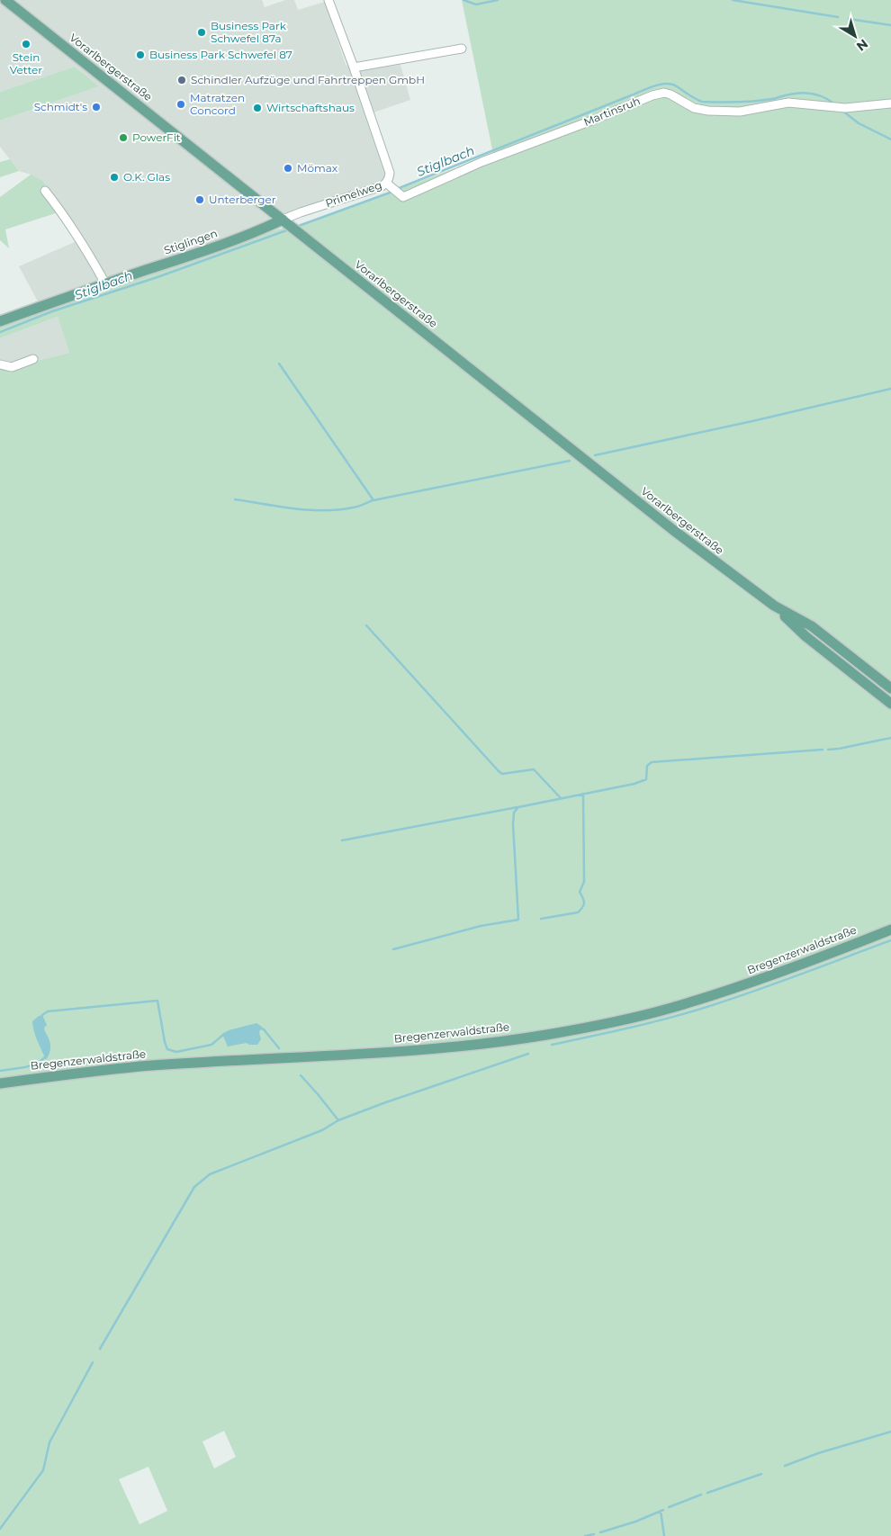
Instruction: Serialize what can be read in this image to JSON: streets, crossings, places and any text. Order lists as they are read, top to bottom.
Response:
{
  "streets": {
    "main road": ["Vorarlbergerstraße", "Stiglingen", "Bregenzerwaldstraße"],
    "street": ["Martinsruh", "Primelweg"]
  },
  "crossings": [
    ["Vorarlbergerstraße", "Primelweg"],
    ["Vorarlbergerstraße", "Stiglingen"],
    ["Martinsruh", "Primelweg"],
    ["Primelweg", "Stiglingen"]
  ],
  "water": ["Stiglbach"],
  "places": [
    "Business Park Schwefel 87a",
    "Stein Vetter",
    "Business Park Schwefel 87",
    "Schindler Aufzüge und Fahrtreppen GmbH",
    "Matratzen Concord",
    "Schmidt's",
    "Wirtschaftshaus",
    "PowerFit",
    "Mömax",
    "O.K. Glas",
    "Unterberger"
  ],
  "north": "bottom right"
}
